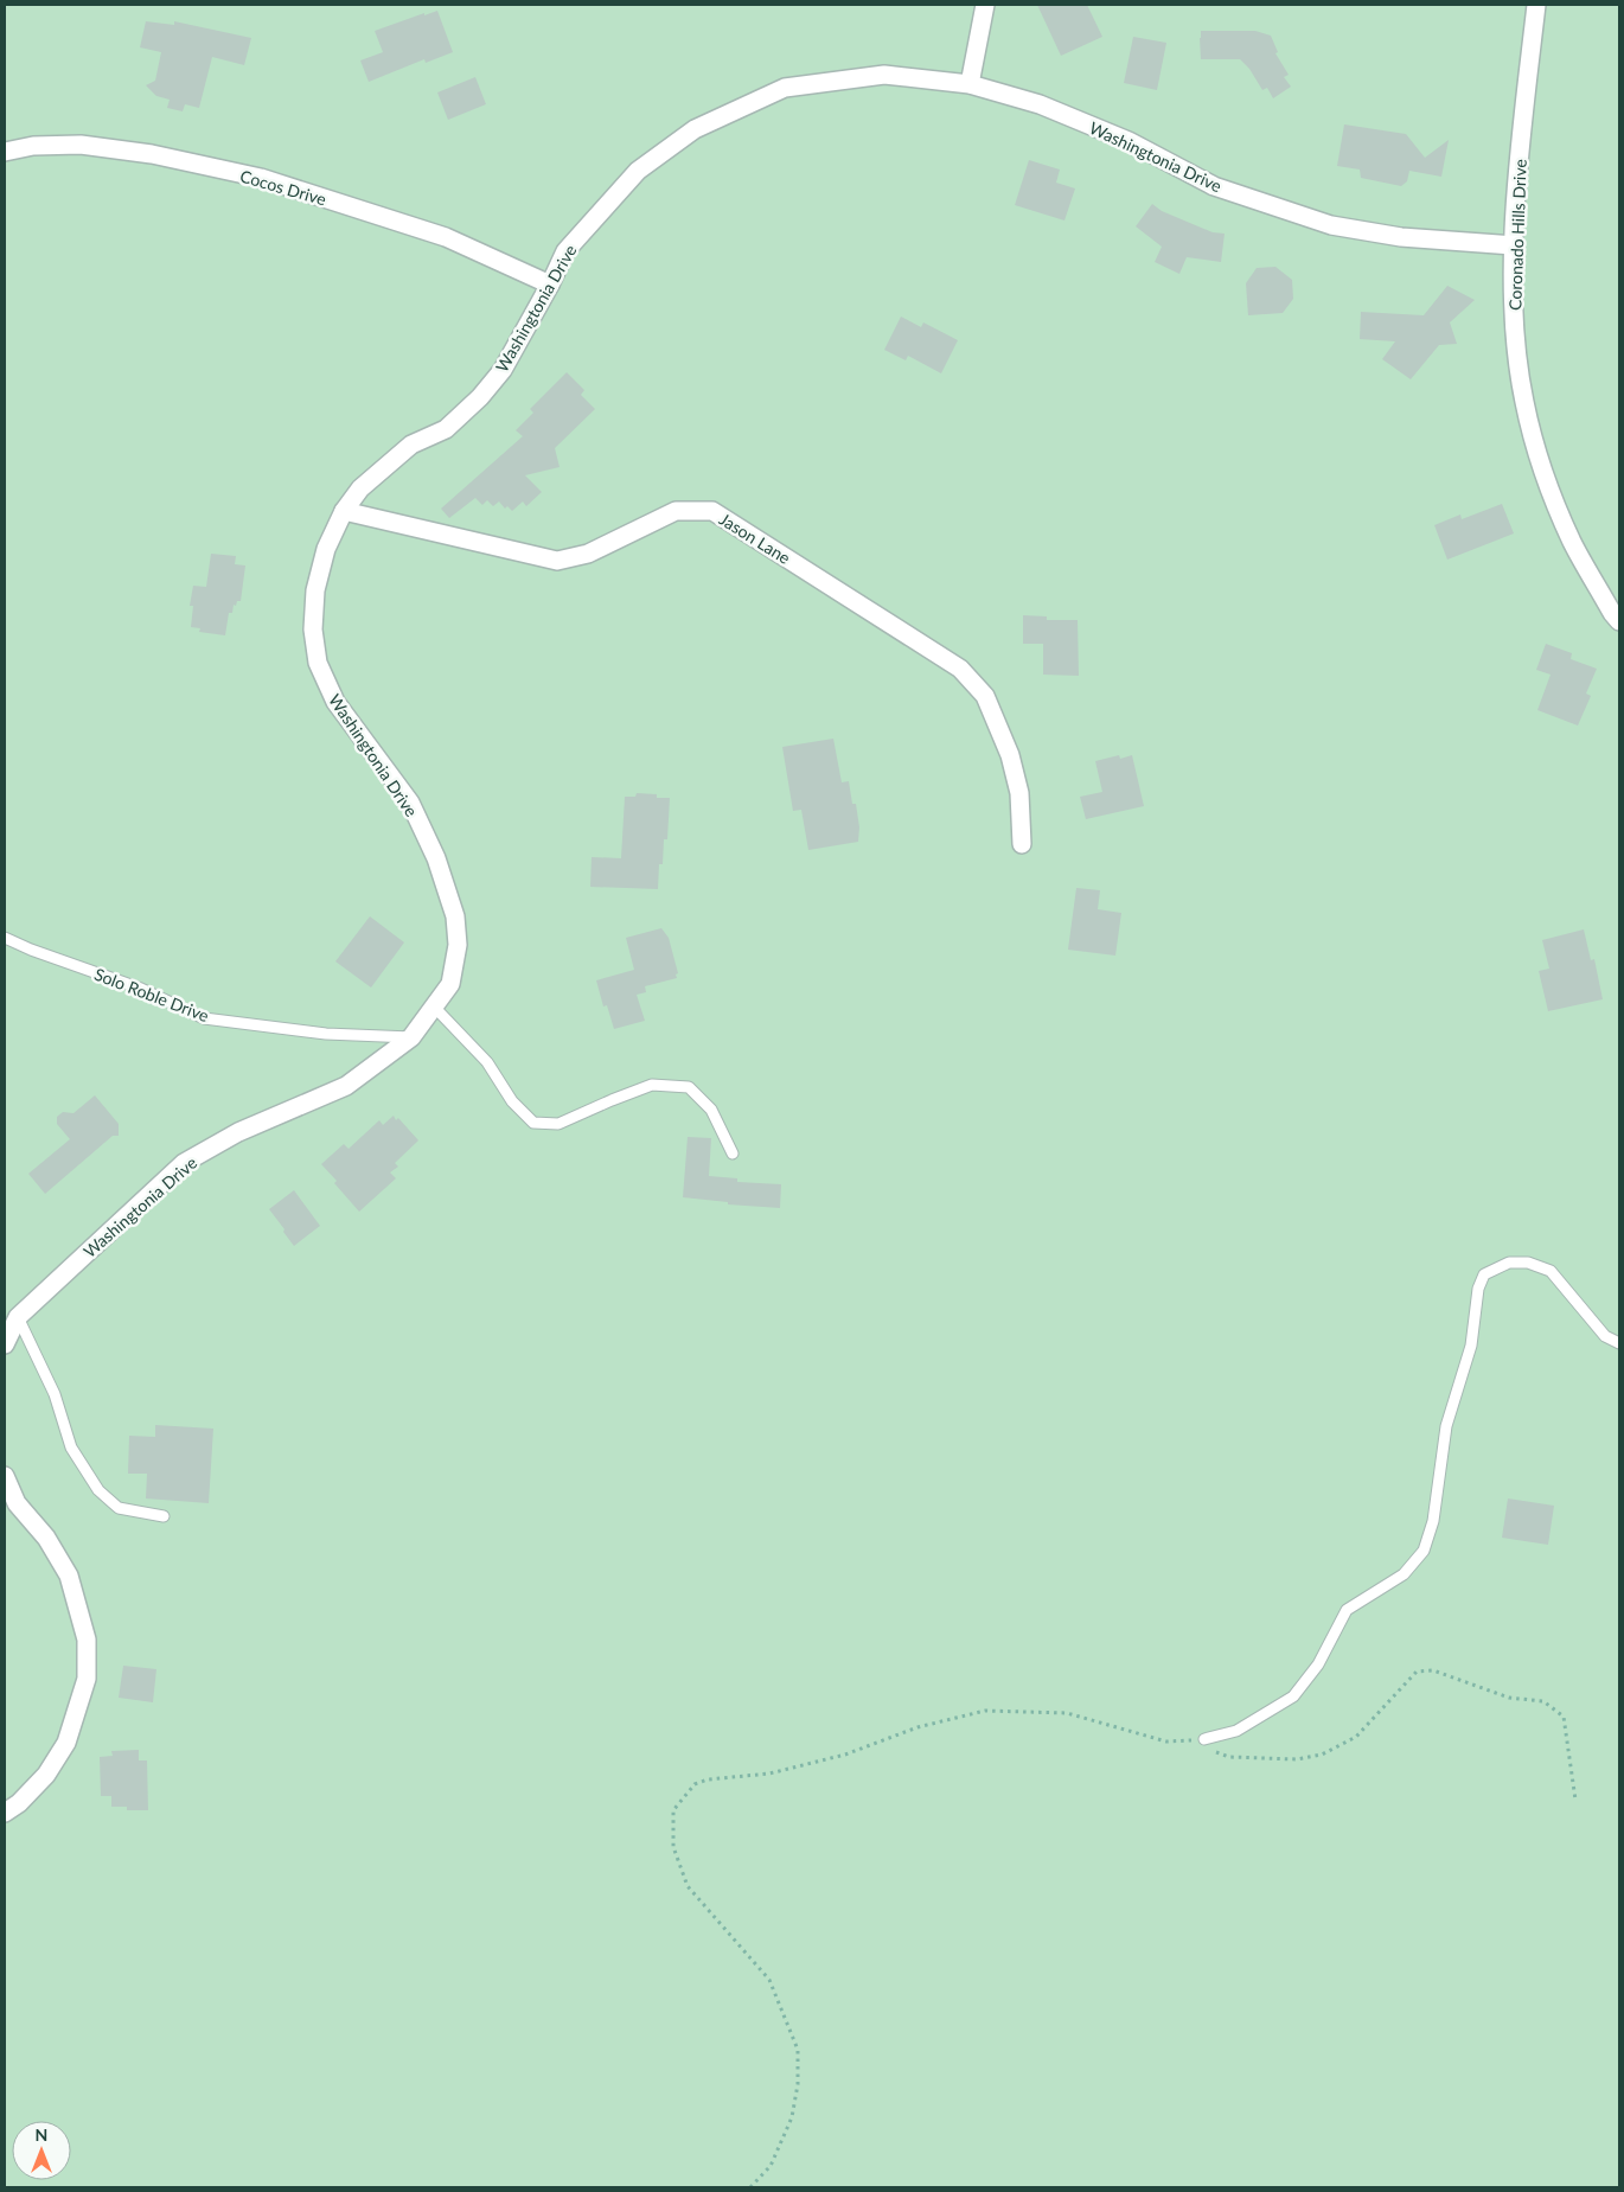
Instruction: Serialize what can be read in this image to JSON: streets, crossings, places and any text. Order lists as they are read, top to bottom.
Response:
{
  "streets": {
    "street": [
      "Washingtonia Drive",
      "Cocos Drive",
      "Coronado Hills Drive",
      "Jason Lane"
    ],
    "lane": ["Solo Roble Drive"]
  },
  "crossings": [
    ["Washingtonia Drive", "Cocos Drive"],
    ["Washingtonia Drive", "Coronado Hills Drive"],
    ["Washingtonia Drive", "Jason Lane"],
    ["Washingtonia Drive", "Solo Roble Drive"]
  ],
  "north": "top"
}
